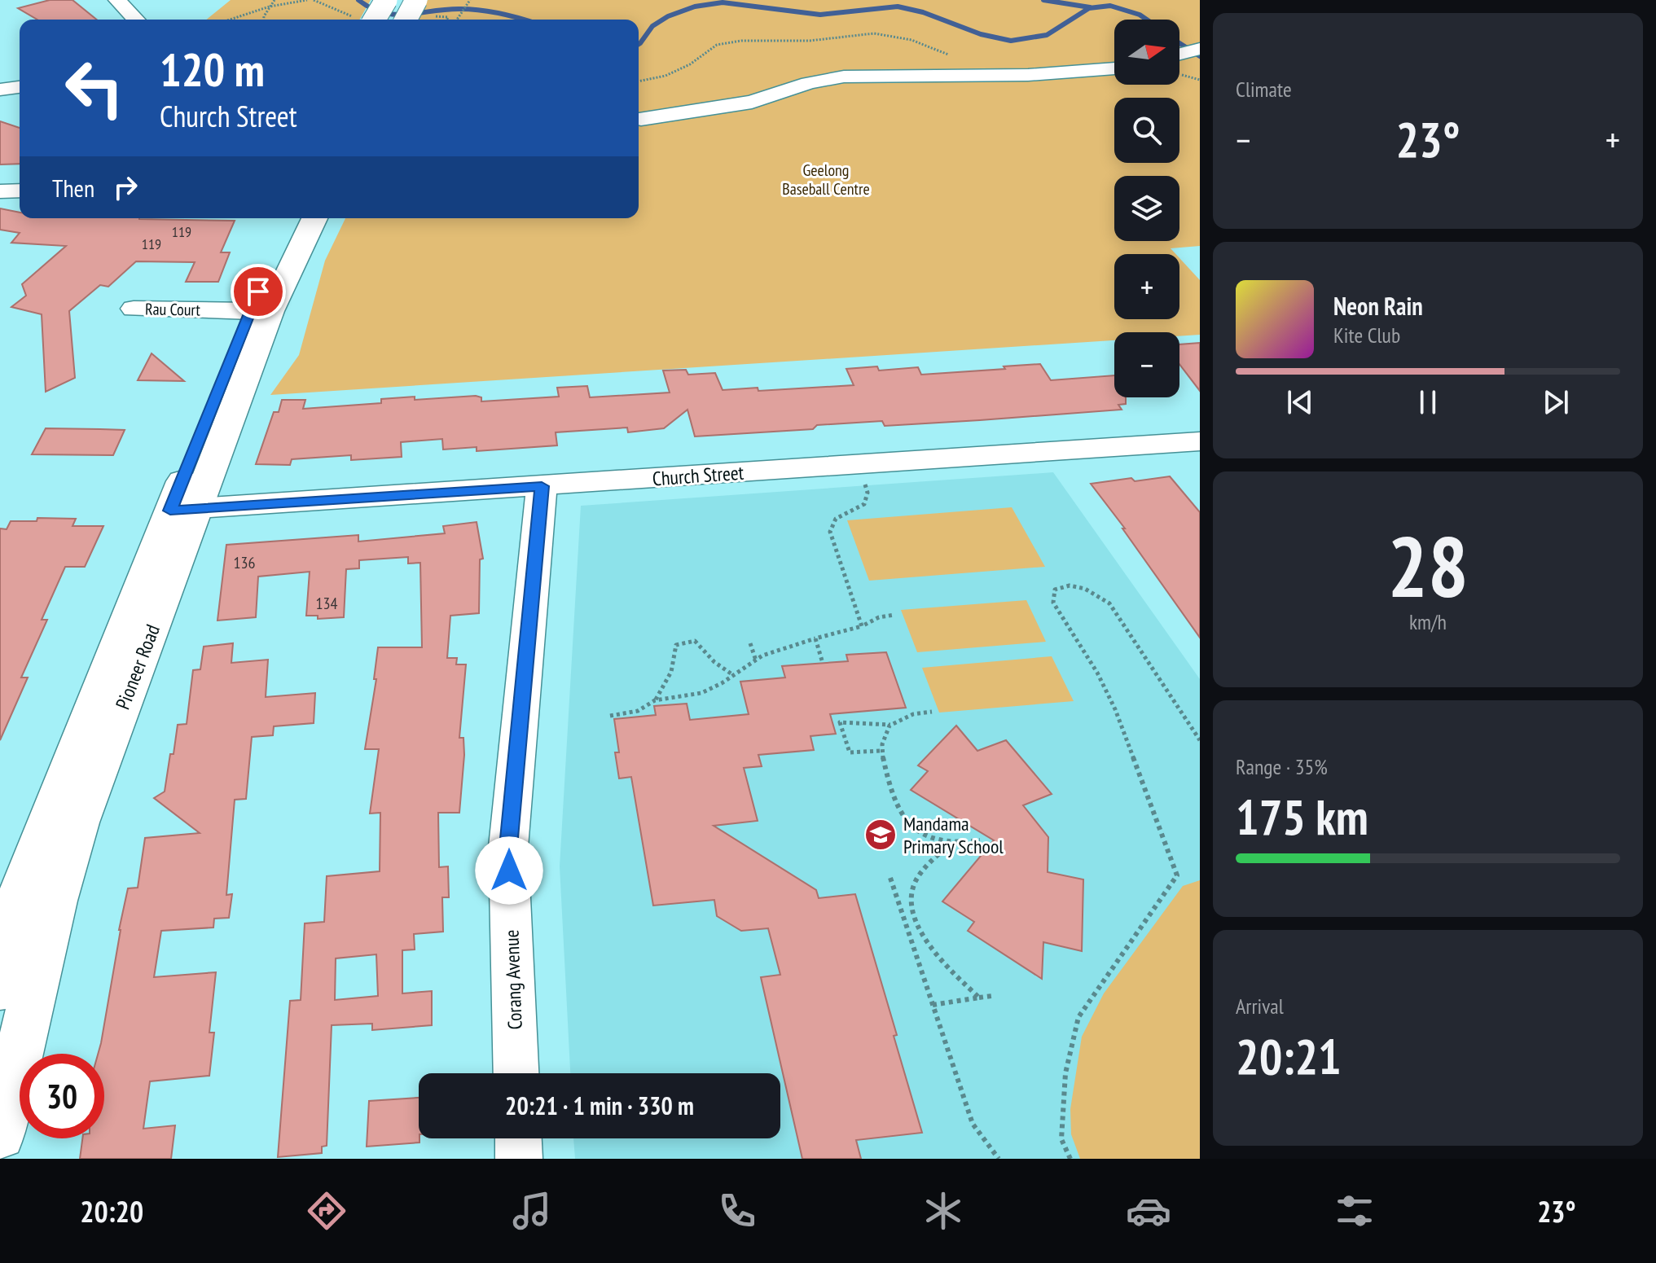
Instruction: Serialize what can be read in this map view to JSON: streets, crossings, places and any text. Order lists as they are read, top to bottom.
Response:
{
  "streets": {
    "main road": ["Pioneer Road"],
    "street": ["Rau Court", "Church Street", "Corang Avenue"]
  },
  "crossings": [
    ["Rau Court", "Pioneer Road"],
    ["Church Street", "Pioneer Road"],
    ["Church Street", "Corang Avenue"]
  ],
  "parks": ["Geelong Baseball Centre"],
  "places": {
    "school or university": ["Mandama Primary School"]
  },
  "house_numbers": [
    "119",
    "119",
    "136",
    "134"
  ],
  "north": "right",
  "page": {
    "tile": [
      "Climate",
      ["28", "km/h"],
      ["Range · 35%", "175 km"],
      ["Arrival", "20:21"]
    ],
    "map_buttons": ["+", "−"],
    "turn": ["120 m", "Church Street"],
    "heat": ["−", "23°", "+"],
    "then": "Then",
    "song": ["Neon Rain", "Kite Club"],
    "limit": "30",
    "trip": "20:21 · 1 min · 330 m",
    "tabs": ["20:20", "23°"]
  }
}
